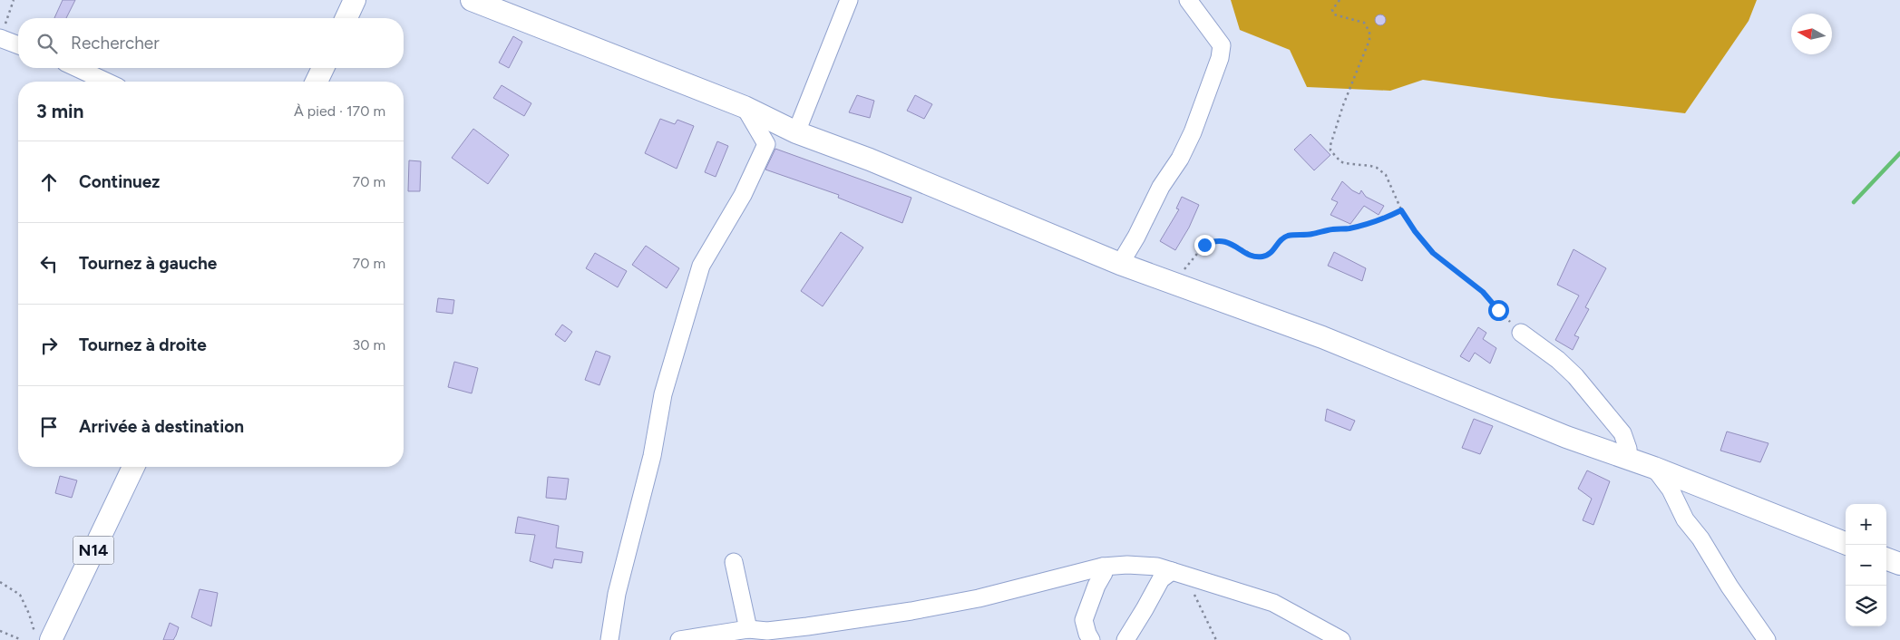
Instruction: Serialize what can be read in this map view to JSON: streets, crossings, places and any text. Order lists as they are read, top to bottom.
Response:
{
  "streets": {
    "main road": ["N14"]
  },
  "north": "left",
  "page": {
    "search": "Rechercher",
    "heading": ["3 min", "À pied · 170 m"],
    "list": [
      ["Continuez", "70 m"],
      ["Tournez à gauche", "70 m"],
      ["Tournez à droite", "30 m"],
      "Arrivée à destination"
    ],
    "map_buttons": ["+", "−"]
  }
}
